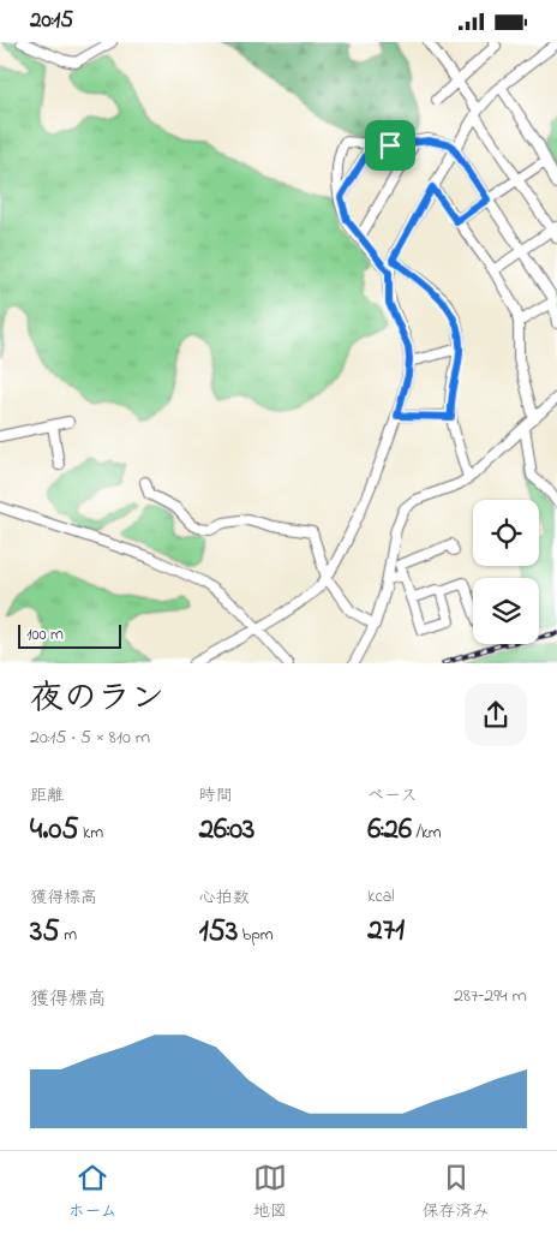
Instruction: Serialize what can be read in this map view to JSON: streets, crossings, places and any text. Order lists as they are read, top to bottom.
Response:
{
  "scale_bar": "100 m",
  "page": {
    "status": "20:15",
    "scale": "100 m",
    "heading": ["夜のラン", "20:15 · 5 × 810 m"],
    "stats": [
      ["距離", "4.05 km"],
      ["時間", "26:03"],
      ["ペース", "6:26 /km"],
      ["獲得標高", "35 m"],
      ["心拍数", "153 bpm"],
      ["kcal", "271"]
    ],
    "chart": ["獲得標高", "287–294 m"],
    "tabs": ["ホーム", "地図", "保存済み"]
  }
}
